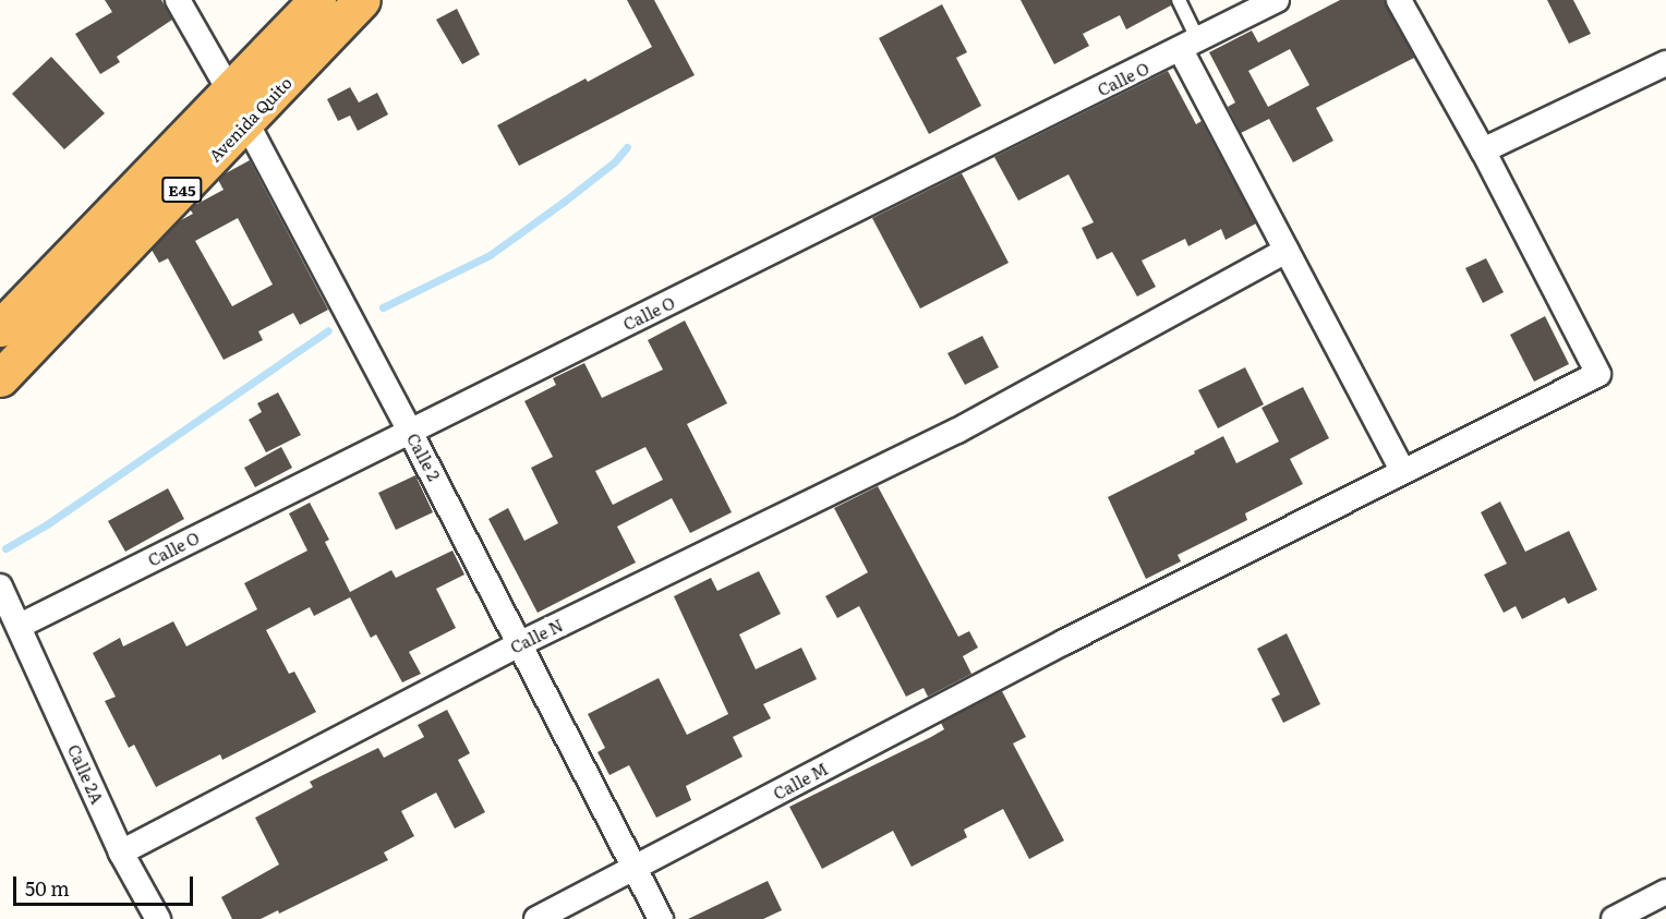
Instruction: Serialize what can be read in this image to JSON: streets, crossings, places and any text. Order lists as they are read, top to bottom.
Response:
{
  "streets": {
    "highway": ["Avenida Quito", "E45"],
    "street": [
      "Calle O",
      "Calle 2",
      "Calle N",
      "Calle 2A",
      "Calle M"
    ]
  },
  "crossings": [
    ["Calle O", "Calle 2"],
    ["Calle O", "Calle 2A"],
    ["Avenida Quito", "Calle 2"],
    ["Calle 2", "Calle N"],
    ["Calle 2", "Calle M"],
    ["Calle N", "Calle 2A"]
  ],
  "scale_bar": "50 m"
}
